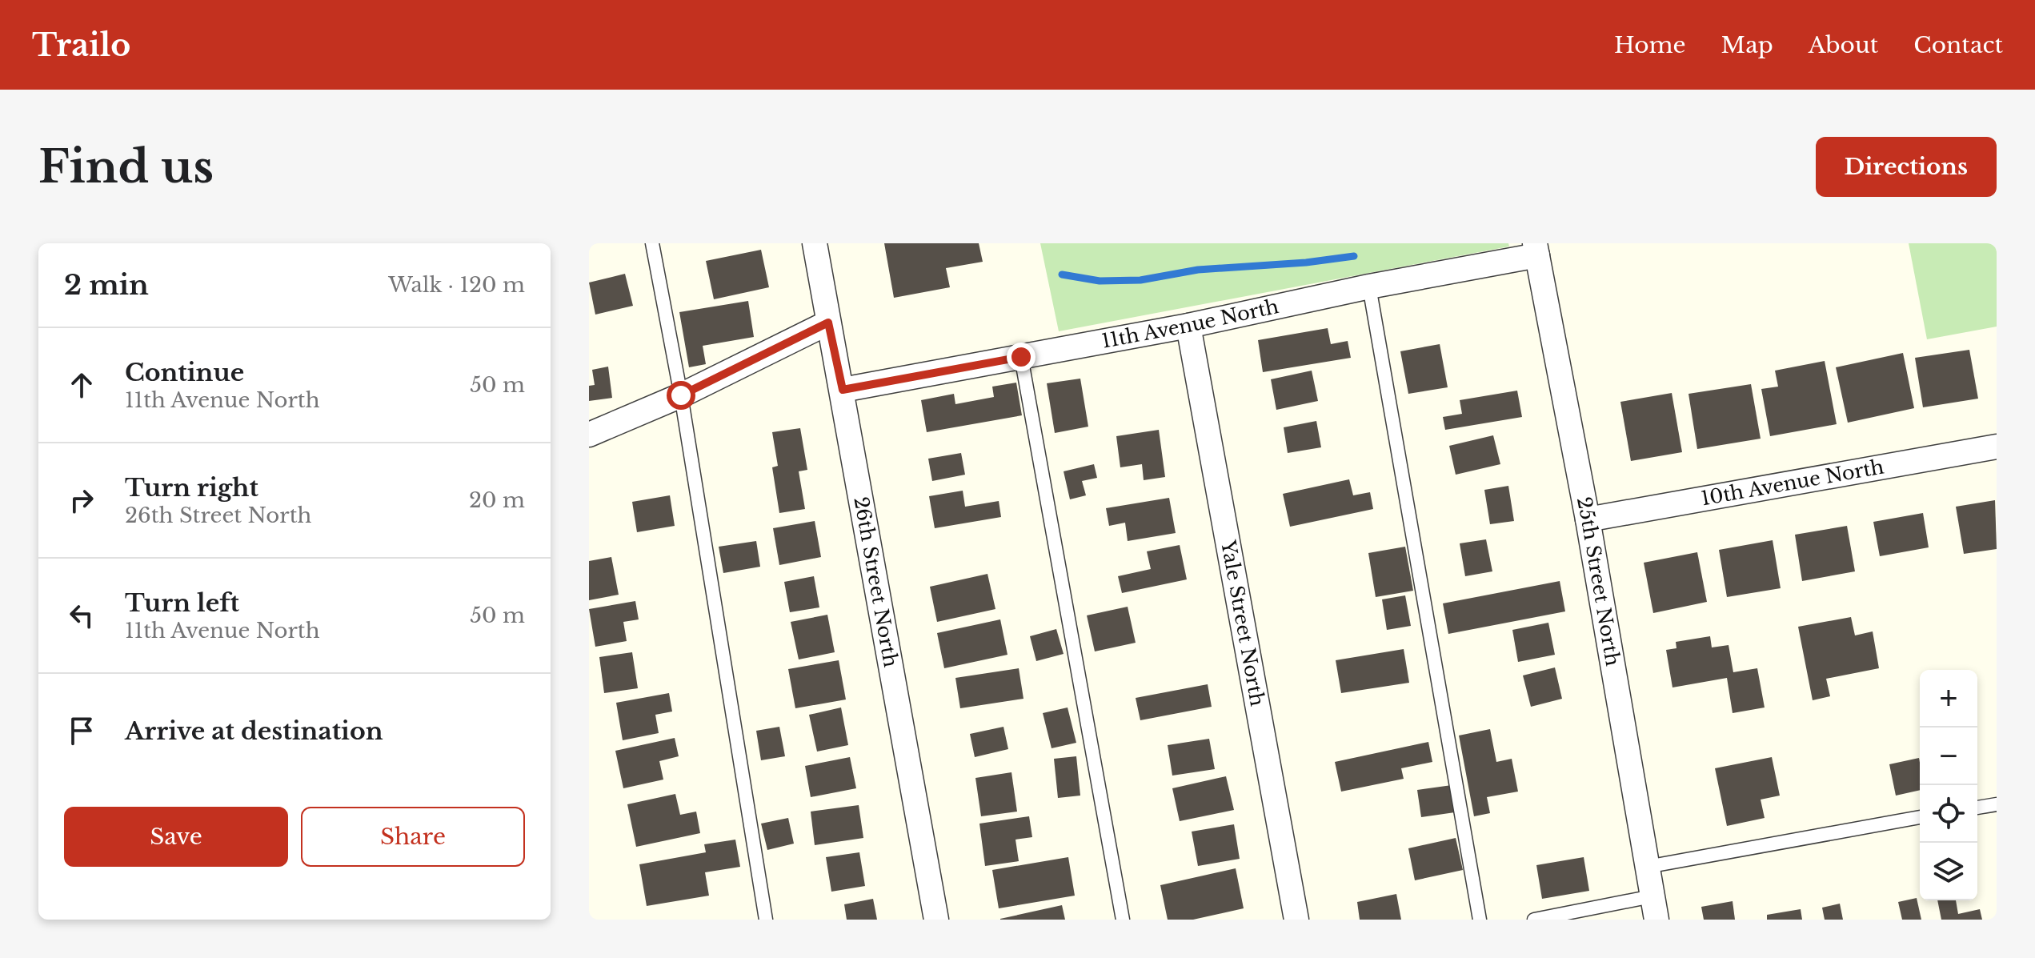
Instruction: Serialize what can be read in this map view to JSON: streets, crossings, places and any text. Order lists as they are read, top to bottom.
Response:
{
  "streets": {
    "street": [
      "11th Avenue North",
      "10th Avenue North",
      "26th Street North",
      "25th Street North",
      "Yale Street North"
    ]
  },
  "crossings": [
    ["11th Avenue North", "26th Street North"],
    ["11th Avenue North", "25th Street North"],
    ["11th Avenue North", "Yale Street North"],
    ["10th Avenue North", "25th Street North"]
  ],
  "page": {
    "header": "Trailo",
    "nav": [
      "Home",
      "Map",
      "About",
      "Contact"
    ],
    "buttons": [
      "Directions",
      ["Save", "Share"]
    ],
    "title": "Find us",
    "heading": ["2 min", "Walk · 120 m"],
    "list": [
      ["Continue", "11th Avenue North", "50 m"],
      ["Turn right", "26th Street North", "20 m"],
      ["Turn left", "11th Avenue North", "50 m"],
      "Arrive at destination"
    ],
    "map_buttons": ["+", "−"]
  }
}
